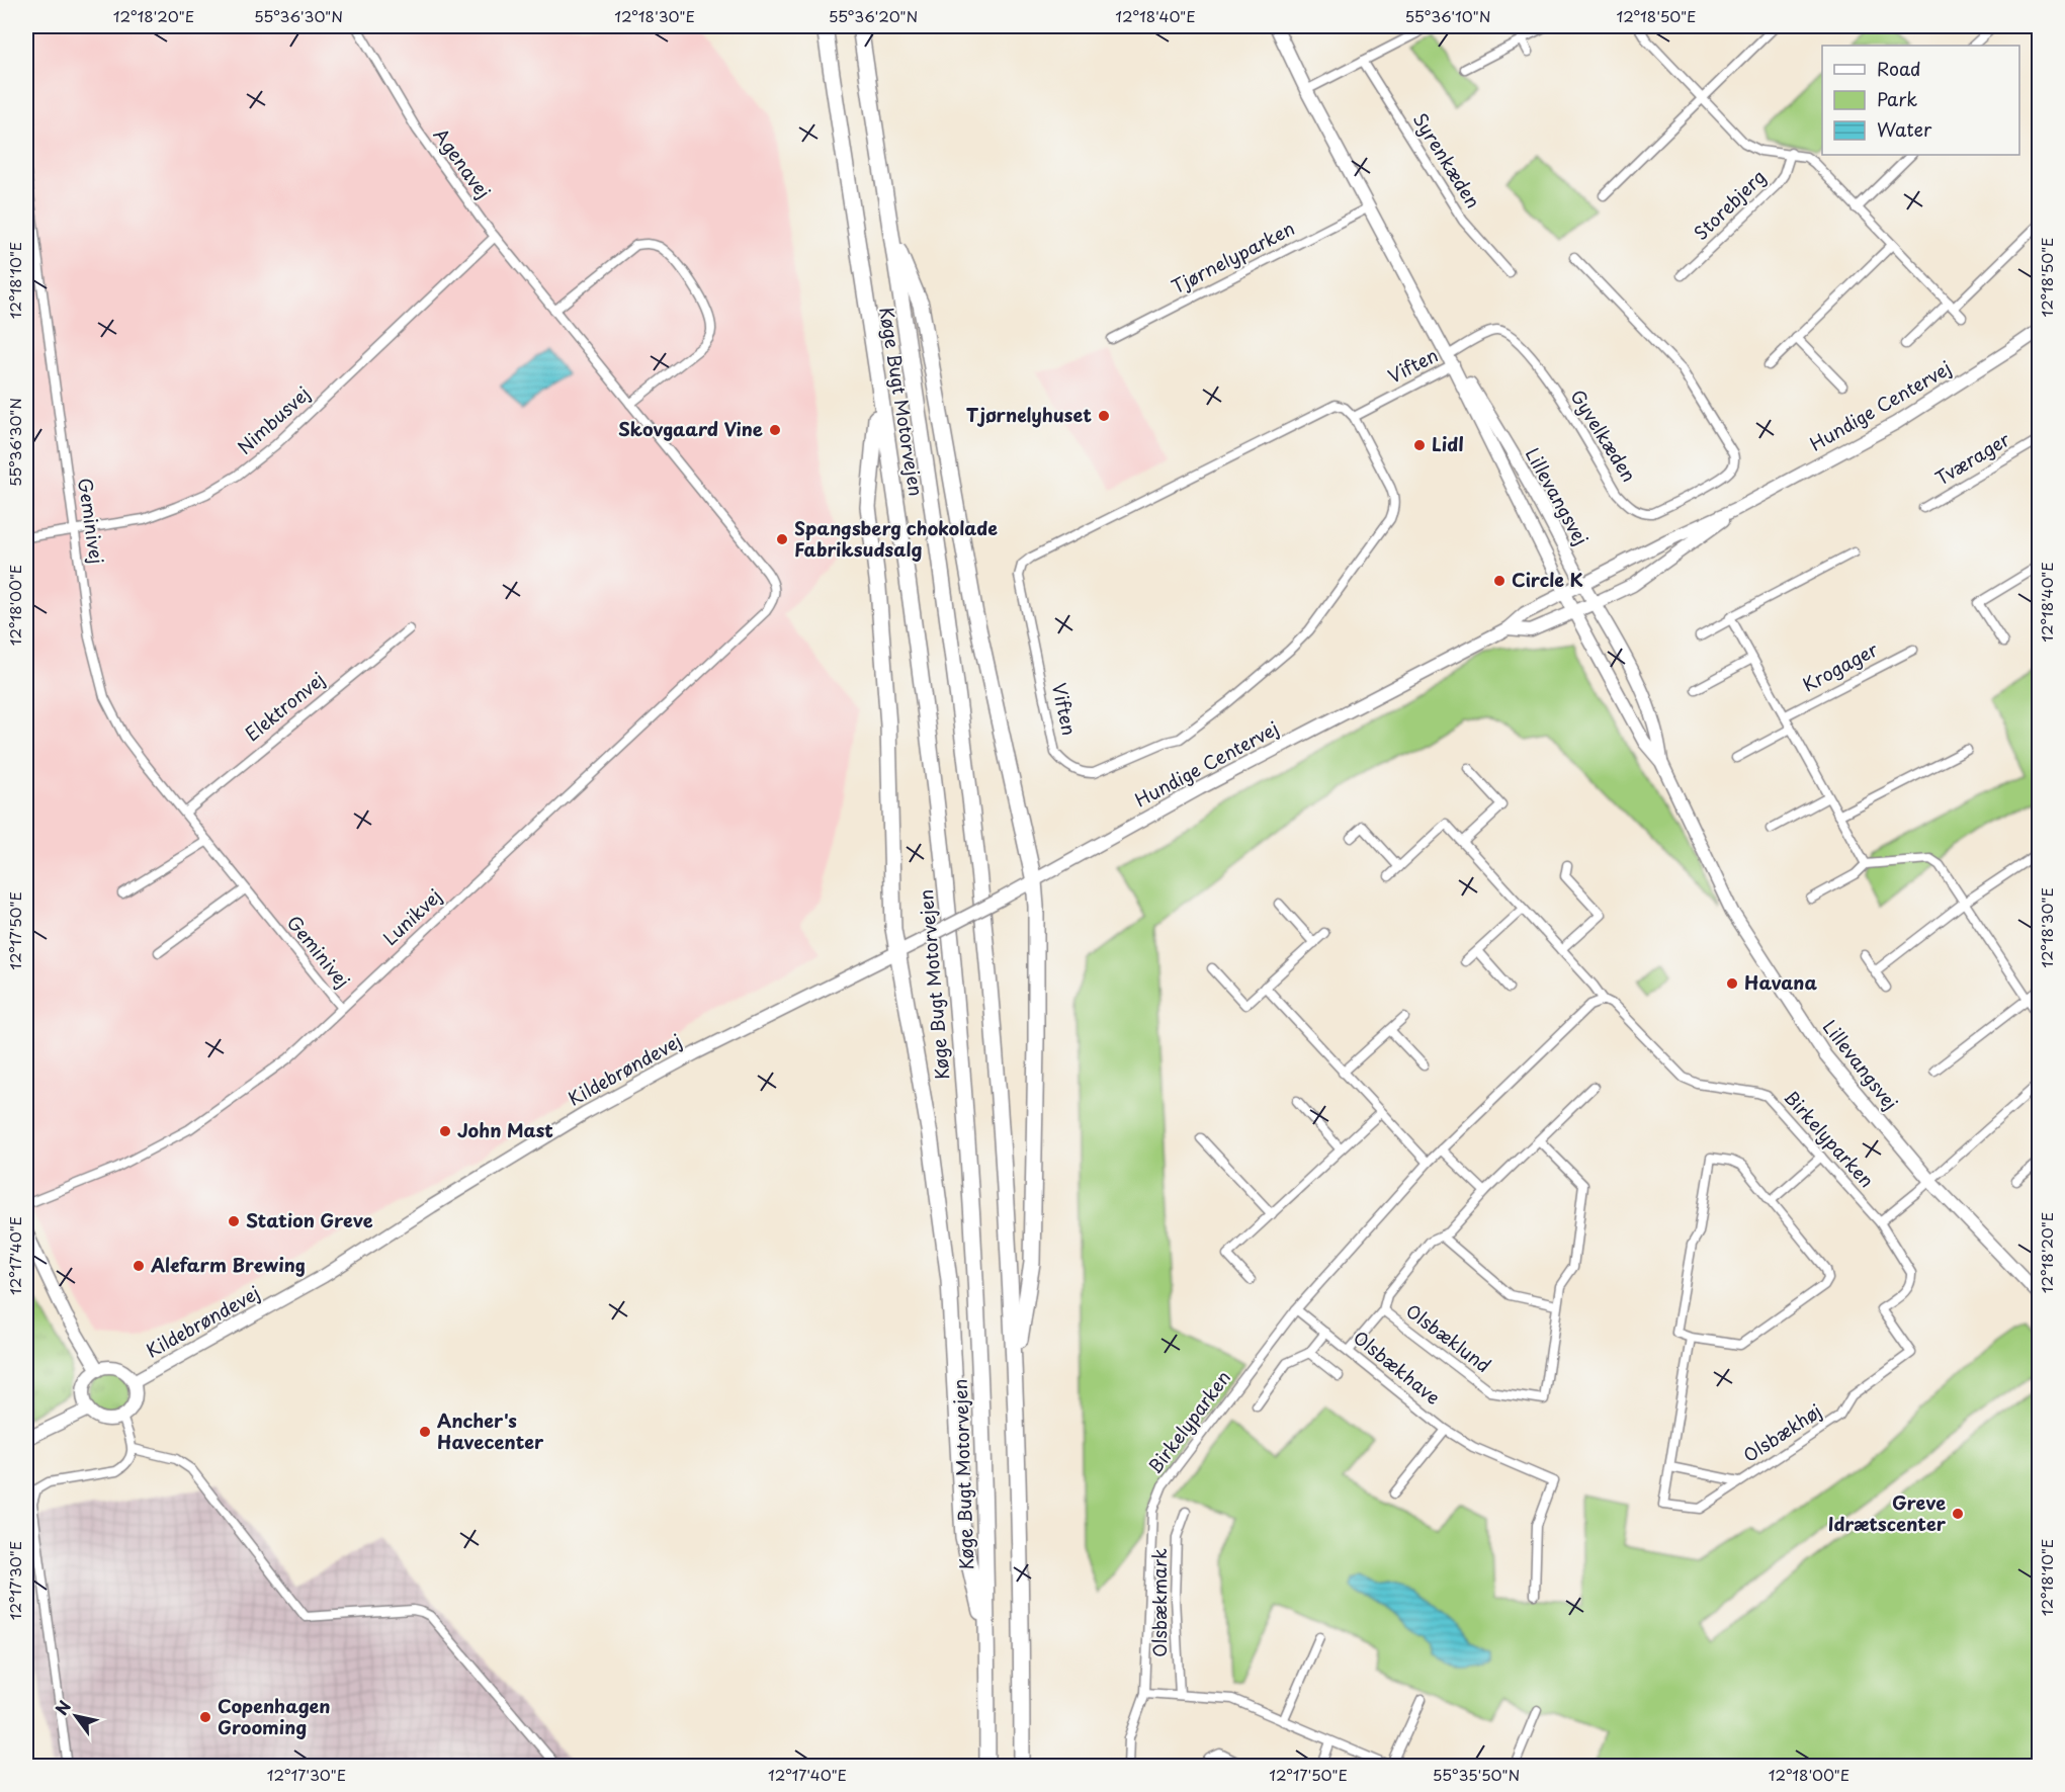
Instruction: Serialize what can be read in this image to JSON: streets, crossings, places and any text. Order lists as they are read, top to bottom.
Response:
{
  "streets": {
    "highway": ["Køge Bugt Motorvejen"],
    "street": [
      "Syrenkæden",
      "Agenavej",
      "Storebjerg",
      "Tjørnelyparken",
      "Viften",
      "Hundige Centervej",
      "Nimbusvej",
      "Gyvelkæden",
      "Tværager",
      "Lillevangsvej",
      "Geminivej",
      "Krogager",
      "Elektronvej",
      "Lunikvej",
      "Kildebrøndevej",
      "Birkelyparken",
      "Olsbæklund",
      "Olsbækhave",
      "Olsbækhøj",
      "Olsbækmark"
    ]
  },
  "crossings": [
    ["Agenavej", "Nimbusvej"],
    ["Agenavej", "Lunikvej"],
    ["Tjørnelyparken", "Lillevangsvej"],
    ["Viften", "Gyvelkæden"],
    ["Viften", "Lillevangsvej"],
    ["Hundige Centervej", "Lillevangsvej"],
    ["Hundige Centervej", "Kildebrøndevej"],
    ["Nimbusvej", "Geminivej"],
    ["Gyvelkæden", "Lillevangsvej"],
    ["Geminivej", "Elektronvej"],
    ["Geminivej", "Lunikvej"],
    ["Birkelyparken", "Olsbækhave"],
    ["Birkelyparken", "Olsbækhøj"],
    ["Olsbæklund", "Olsbækhave"]
  ],
  "places": [
    "Tjørnelyhuset",
    "Skovgaard Vine",
    "Lidl",
    "Spangsberg chokolade Fabriksudsalg",
    "Circle K",
    "Havana",
    "John Mast",
    "Station Greve",
    "Alefarm Brewing",
    "Ancher's Havecenter",
    "Greve Idrætscenter",
    "Copenhagen Grooming"
  ],
  "legend": ["Road", "Park", "Water"],
  "north": "top left",
  "coordinates": [
    "12°18'20\"E",
    "55°36'30\"N",
    "12°18'30\"E",
    "55°36'20\"N",
    "12°18'40\"E",
    "55°36'10\"N",
    "12°18'50\"E",
    "12°18'10\"E",
    "12°18'00\"E",
    "12°17'50\"E",
    "12°17'40\"E",
    "12°17'30\"E",
    "55°35'50\"N"
  ]
}
